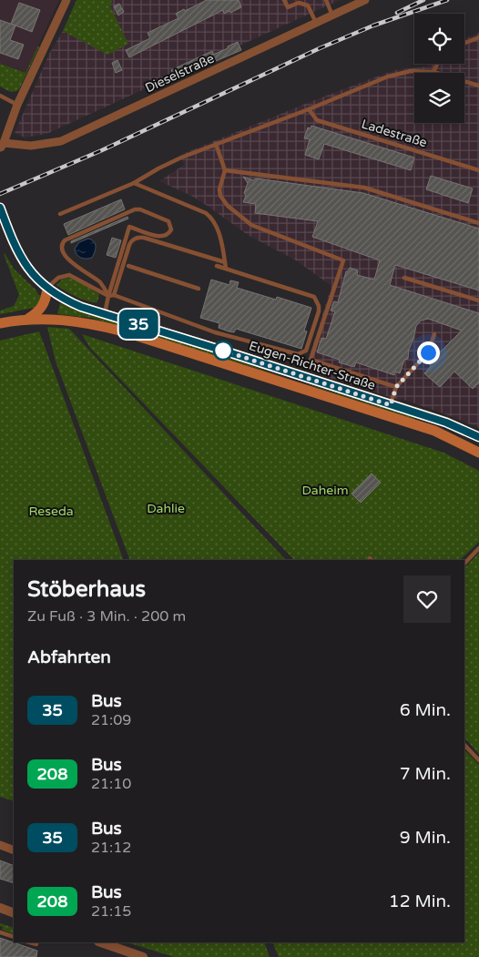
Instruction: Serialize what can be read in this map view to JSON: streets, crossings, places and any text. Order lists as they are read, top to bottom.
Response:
{
  "streets": {
    "main road": ["Eugen-Richter-Straße"],
    "street": ["Dieselstraße"],
    "lane": ["Ladestraße"]
  },
  "parks": ["Daheim", "Dahlie", "Reseda"],
  "lines": ["bus line 35"],
  "page": {
    "on_map": "35",
    "heading": [
      ["Stöberhaus", "Zu Fuß · 3 Min. · 200 m"],
      "Abfahrten"
    ],
    "list": [
      {
        "mark": "35",
        "name": "Bus",
        "note": "21:09",
        "value": "6 Min."
      },
      {
        "mark": "208",
        "name": "Bus",
        "note": "21:10",
        "value": "7 Min."
      },
      {
        "mark": "35",
        "name": "Bus",
        "note": "21:12",
        "value": "9 Min."
      },
      {
        "mark": "208",
        "name": "Bus",
        "note": "21:15",
        "value": "12 Min."
      }
    ]
  }
}
